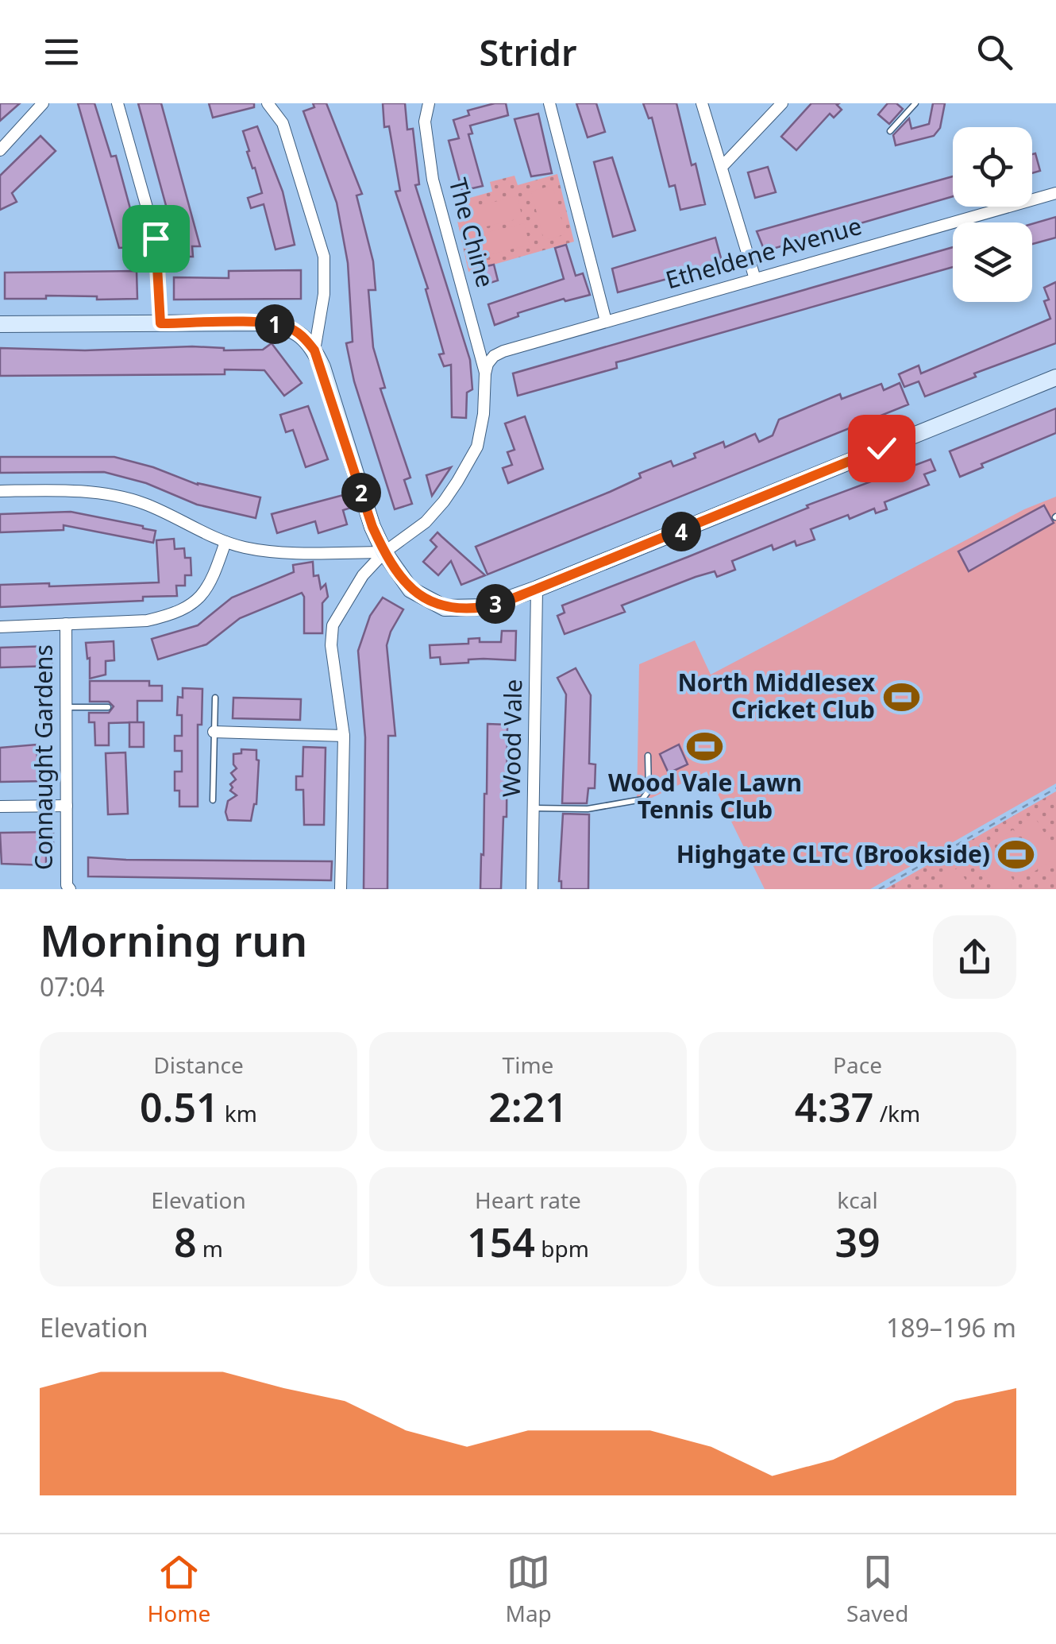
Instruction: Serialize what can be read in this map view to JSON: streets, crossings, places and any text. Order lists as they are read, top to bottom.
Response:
{
  "streets": {
    "street": [
      "The Chine",
      "Etheldene Avenue",
      "Wood Vale",
      "Connaught Gardens"
    ]
  },
  "crossings": [
    ["The Chine", "Etheldene Avenue"]
  ],
  "places": {
    "sports": ["North Middlesex Cricket Club", "Wood Vale Lawn Tennis Club", "Highgate CLTC (Brookside)"]
  },
  "page": {
    "header": "Stridr",
    "pins": [
      "1",
      "2",
      "4",
      "3"
    ],
    "heading": ["Morning run", "07:04"],
    "stats": [
      ["Distance", "0.51 km"],
      ["Time", "2:21"],
      ["Pace", "4:37 /km"],
      ["Elevation", "8 m"],
      ["Heart rate", "154 bpm"],
      ["kcal", "39"]
    ],
    "chart": ["Elevation", "189–196 m"],
    "tabs": ["Home", "Map", "Saved"]
  }
}
